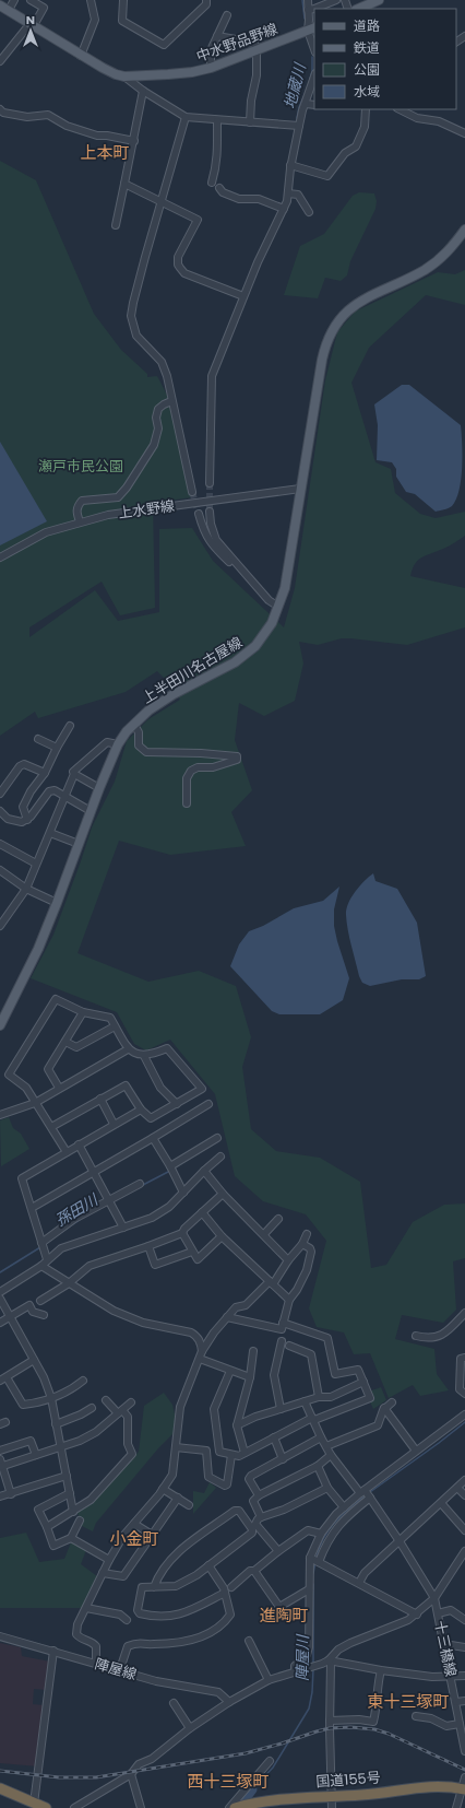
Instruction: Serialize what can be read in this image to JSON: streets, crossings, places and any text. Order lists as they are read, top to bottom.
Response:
{
  "streets": {
    "highway": ["国道155号"],
    "main road": ["中水野品野線", "上半田川名古屋線"],
    "street": ["上水野線", "十三橋線", "陣屋線"]
  },
  "crossings": [
    ["上水野線", "上半田川名古屋線"]
  ],
  "districts": [
    "上本町",
    "小金町",
    "進陶町",
    "東十三塚町",
    "西十三塚町"
  ],
  "water": ["地蔵川", "孫田川", "陣屋川"],
  "parks": ["瀬戸市民公園"],
  "legend": [
    "道路",
    "鉄道",
    "公園",
    "水域"
  ],
  "north": "top"
}
